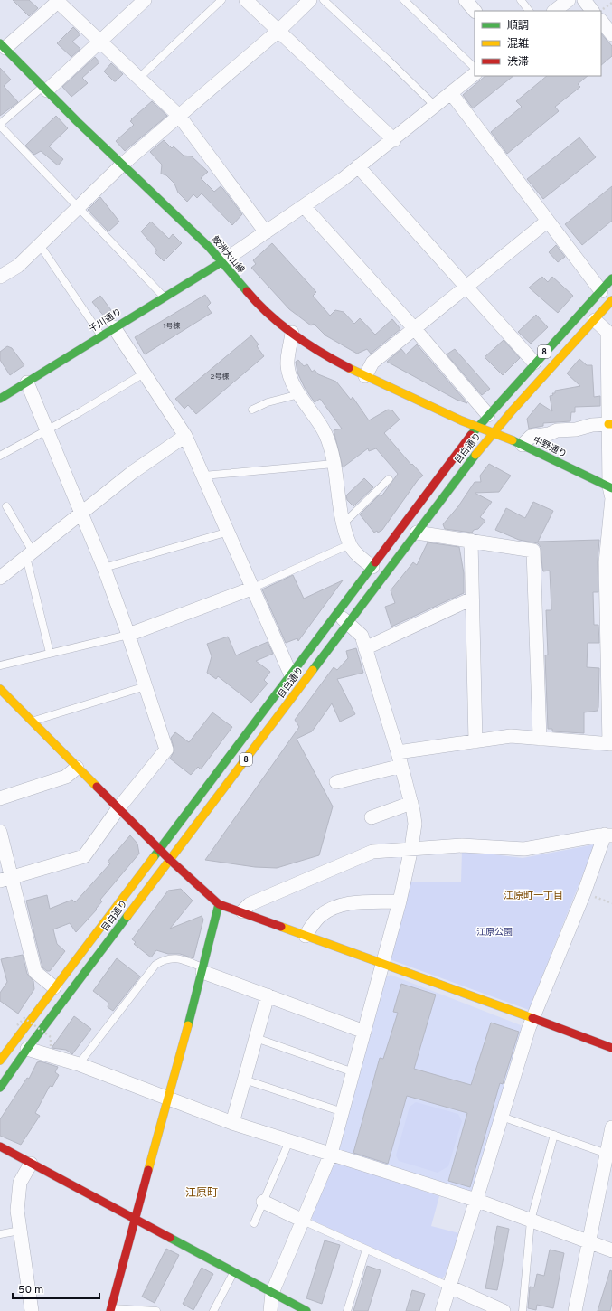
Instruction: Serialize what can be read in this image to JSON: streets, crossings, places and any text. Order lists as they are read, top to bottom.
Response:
{
  "streets": {
    "main road": [
      "鮫洲大山線",
      "千川通り",
      "8",
      "中野通り",
      "目白通り"
    ]
  },
  "crossings": [
    ["鮫洲大山線", "千川通り"],
    ["鮫洲大山線", "中野通り"],
    ["鮫洲大山線", "目白通り"],
    ["中野通り", "目白通り"]
  ],
  "districts": ["江原町一丁目", "江原町"],
  "parks": ["江原公園"],
  "house_numbers": ["1号棟", "2号棟"],
  "legend": ["順調", "混雑", "渋滞"],
  "scale_bar": "50 m"
}
